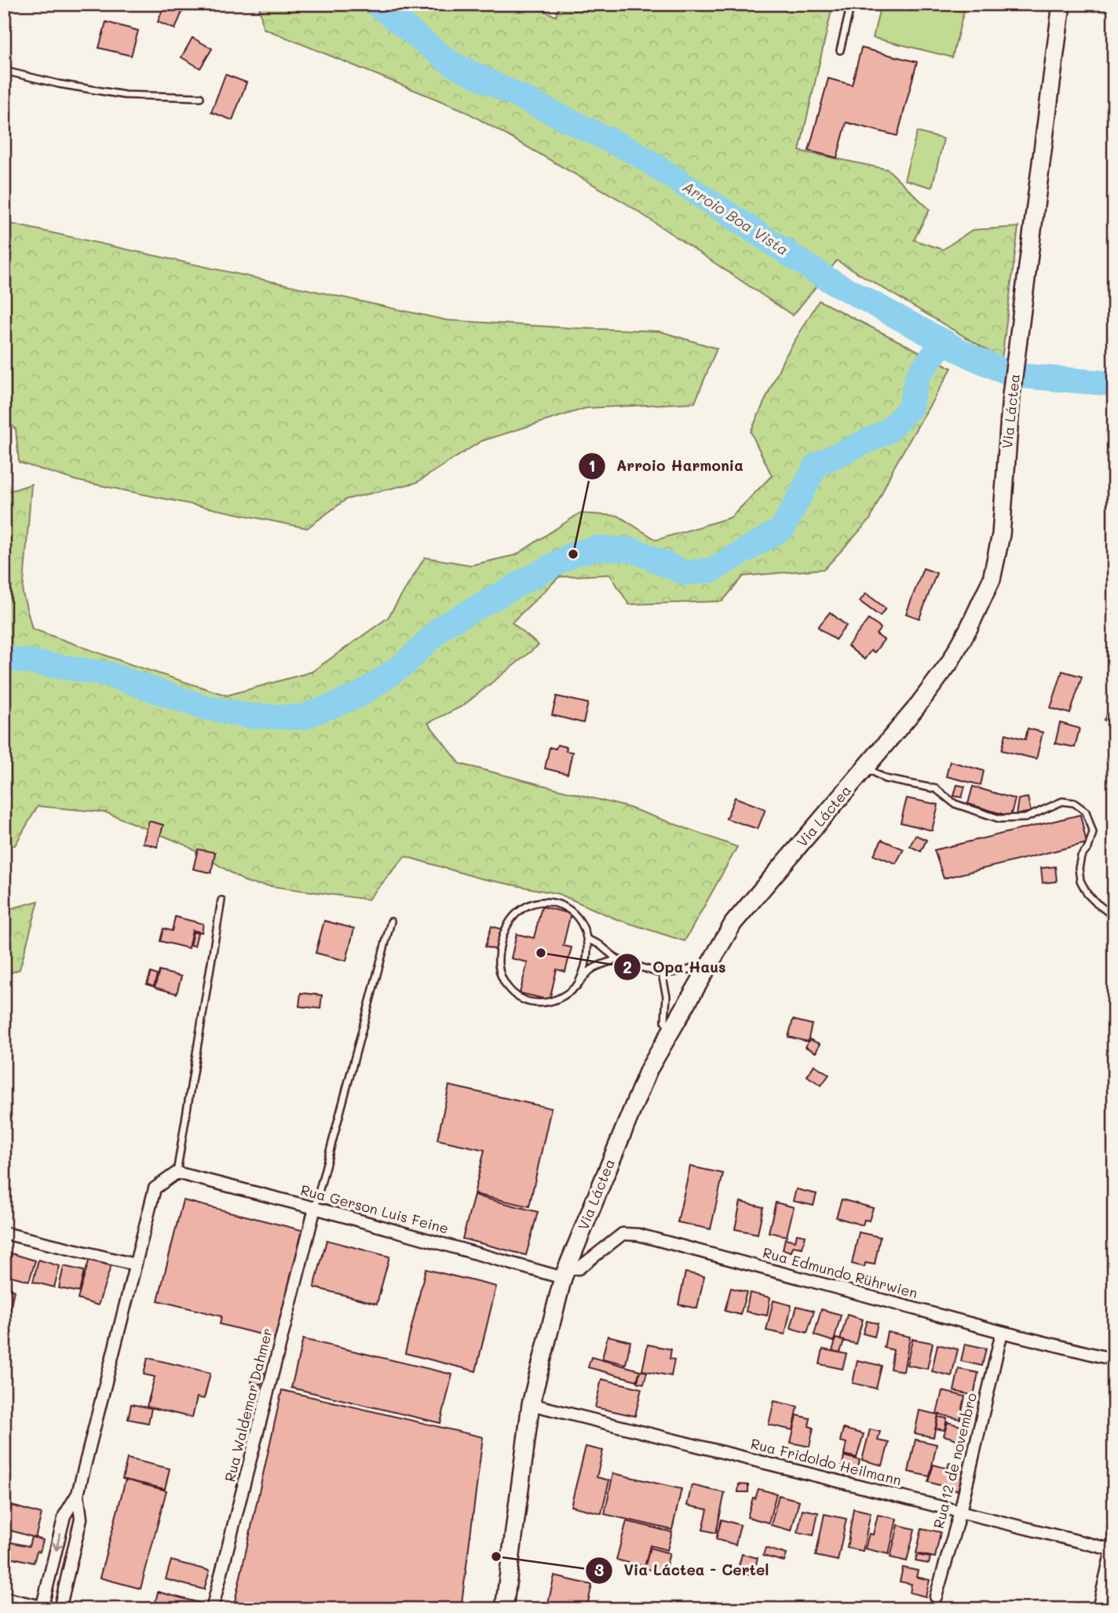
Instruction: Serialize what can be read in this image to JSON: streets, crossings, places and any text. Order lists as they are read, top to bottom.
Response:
{
  "streets": {
    "main road": ["Via Láctea"],
    "street": [
      "Rua Gerson Luis Feine",
      "Rua Edmundo Rührwien",
      "Rua Waldemar Dahmer",
      "Rua 12 de novembro",
      "Rua Fridoldo Heilmann"
    ]
  },
  "crossings": [
    ["Via Láctea", "Rua Gerson Luis Feine"],
    ["Via Láctea", "Rua Edmundo Rührwien"],
    ["Via Láctea", "Rua Fridoldo Heilmann"],
    ["Rua Gerson Luis Feine", "Rua Edmundo Rührwien"],
    ["Rua Gerson Luis Feine", "Rua Waldemar Dahmer"],
    ["Rua Edmundo Rührwien", "Rua 12 de novembro"],
    ["Rua 12 de novembro", "Rua Fridoldo Heilmann"]
  ],
  "water": ["Arroio Boa Vista"],
  "places": ["Arroio Harmonia", "Opa Haus", "Via Láctea - Certel"]
}
